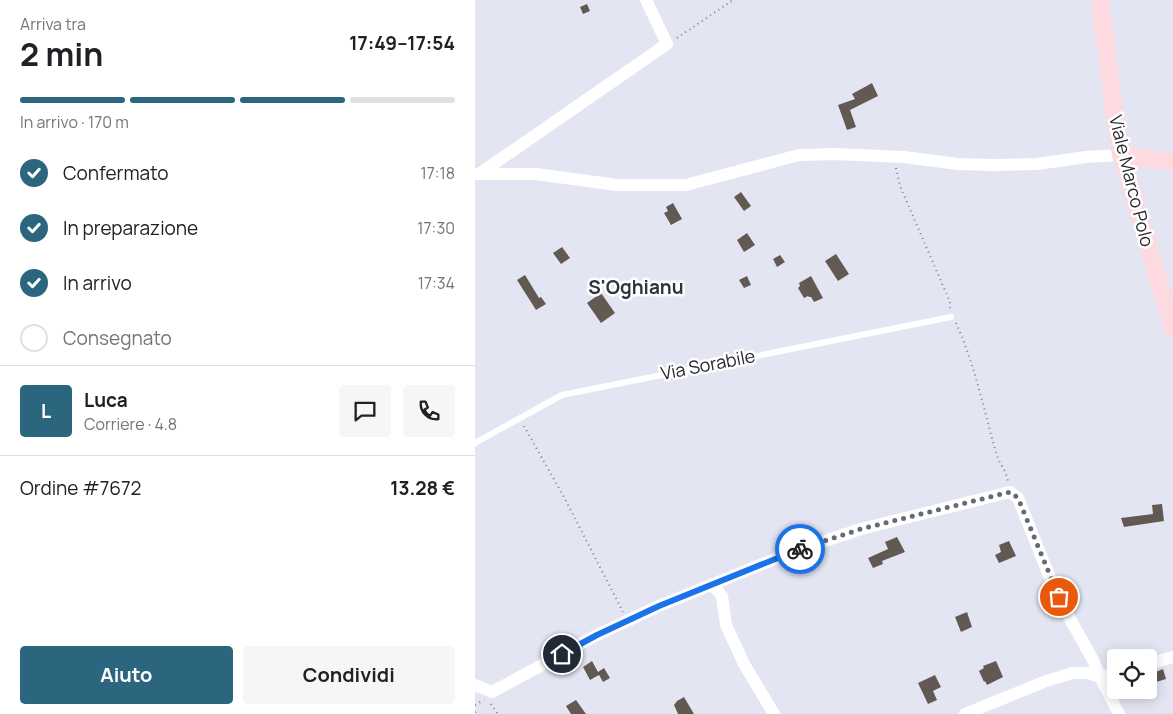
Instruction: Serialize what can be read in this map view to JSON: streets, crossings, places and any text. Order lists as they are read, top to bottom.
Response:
{
  "streets": {
    "main road": ["Viale Marco Polo"],
    "lane": ["Via Sorabile"]
  },
  "districts": ["S'Oghianu"],
  "page": {
    "heading": ["2 min", "Arriva tra", "17:49–17:54"],
    "panel": [
      "Luca",
      "Corriere · 4.8",
      "Ordine #7672",
      "13.28 €"
    ],
    "bar": "In arrivo · 170 m",
    "list": [
      ["Confermato", "17:18"],
      ["In preparazione", "17:30"],
      ["In arrivo", "17:34"],
      "Consegnato"
    ],
    "round": "L",
    "buttons": ["Aiuto", "Condividi"]
  }
}
